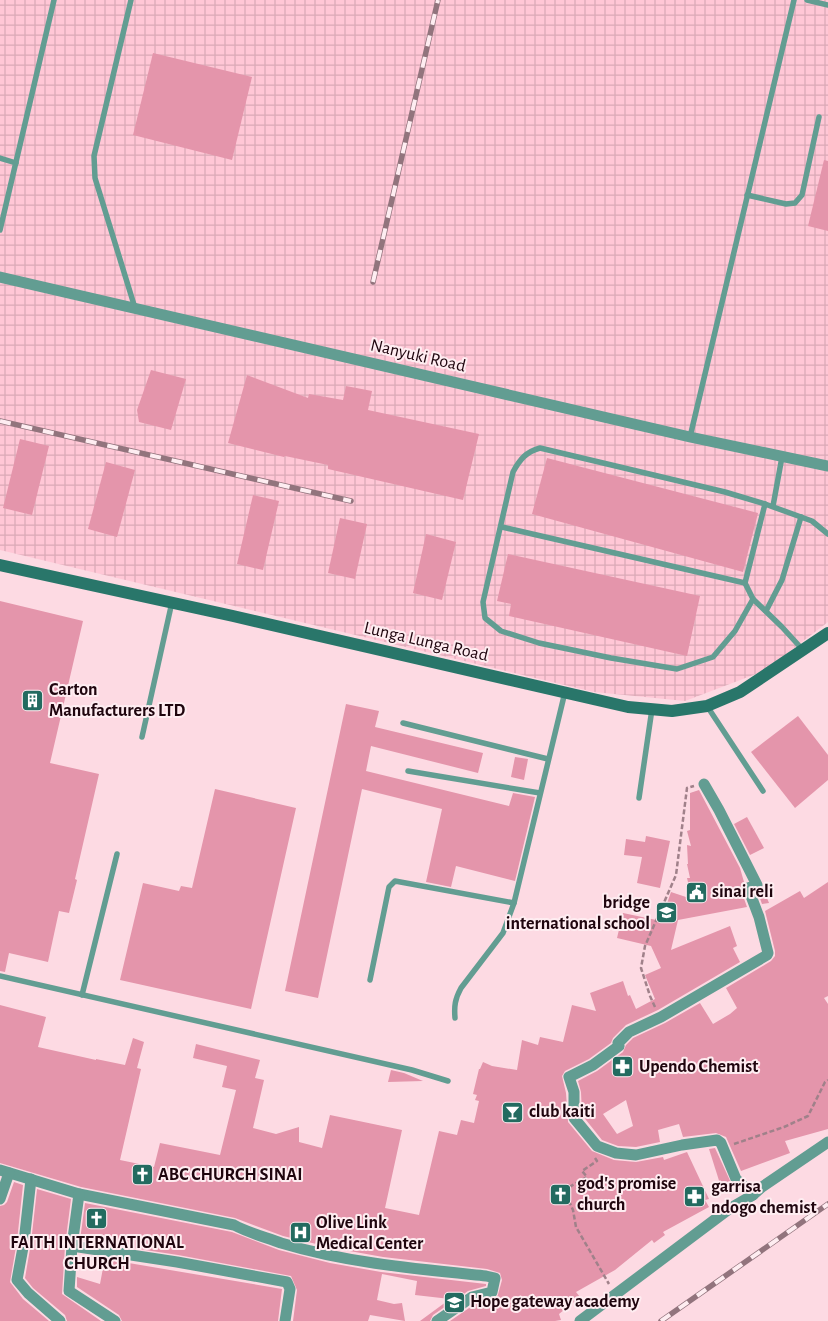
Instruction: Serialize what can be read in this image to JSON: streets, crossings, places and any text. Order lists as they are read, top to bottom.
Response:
{
  "streets": {
    "main road": ["Lunga Lunga Road"],
    "street": ["Nanyuki Road"]
  },
  "places": {
    "building": ["Carton Manufacturers LTD"],
    "public building": ["sinai reli"],
    "school or university": ["bridge international school", "Hope gateway academy"],
    "pharmacy": ["Upendo Chemist", "garrisa ndogo chemist"],
    "bar": ["club kaiti"],
    "church": ["ABC CHURCH SINAI", "god's promise church", "FAITH INTERNATIONAL CHURCH"],
    "hospital": ["Olive Link Medical Center"]
  }
}
